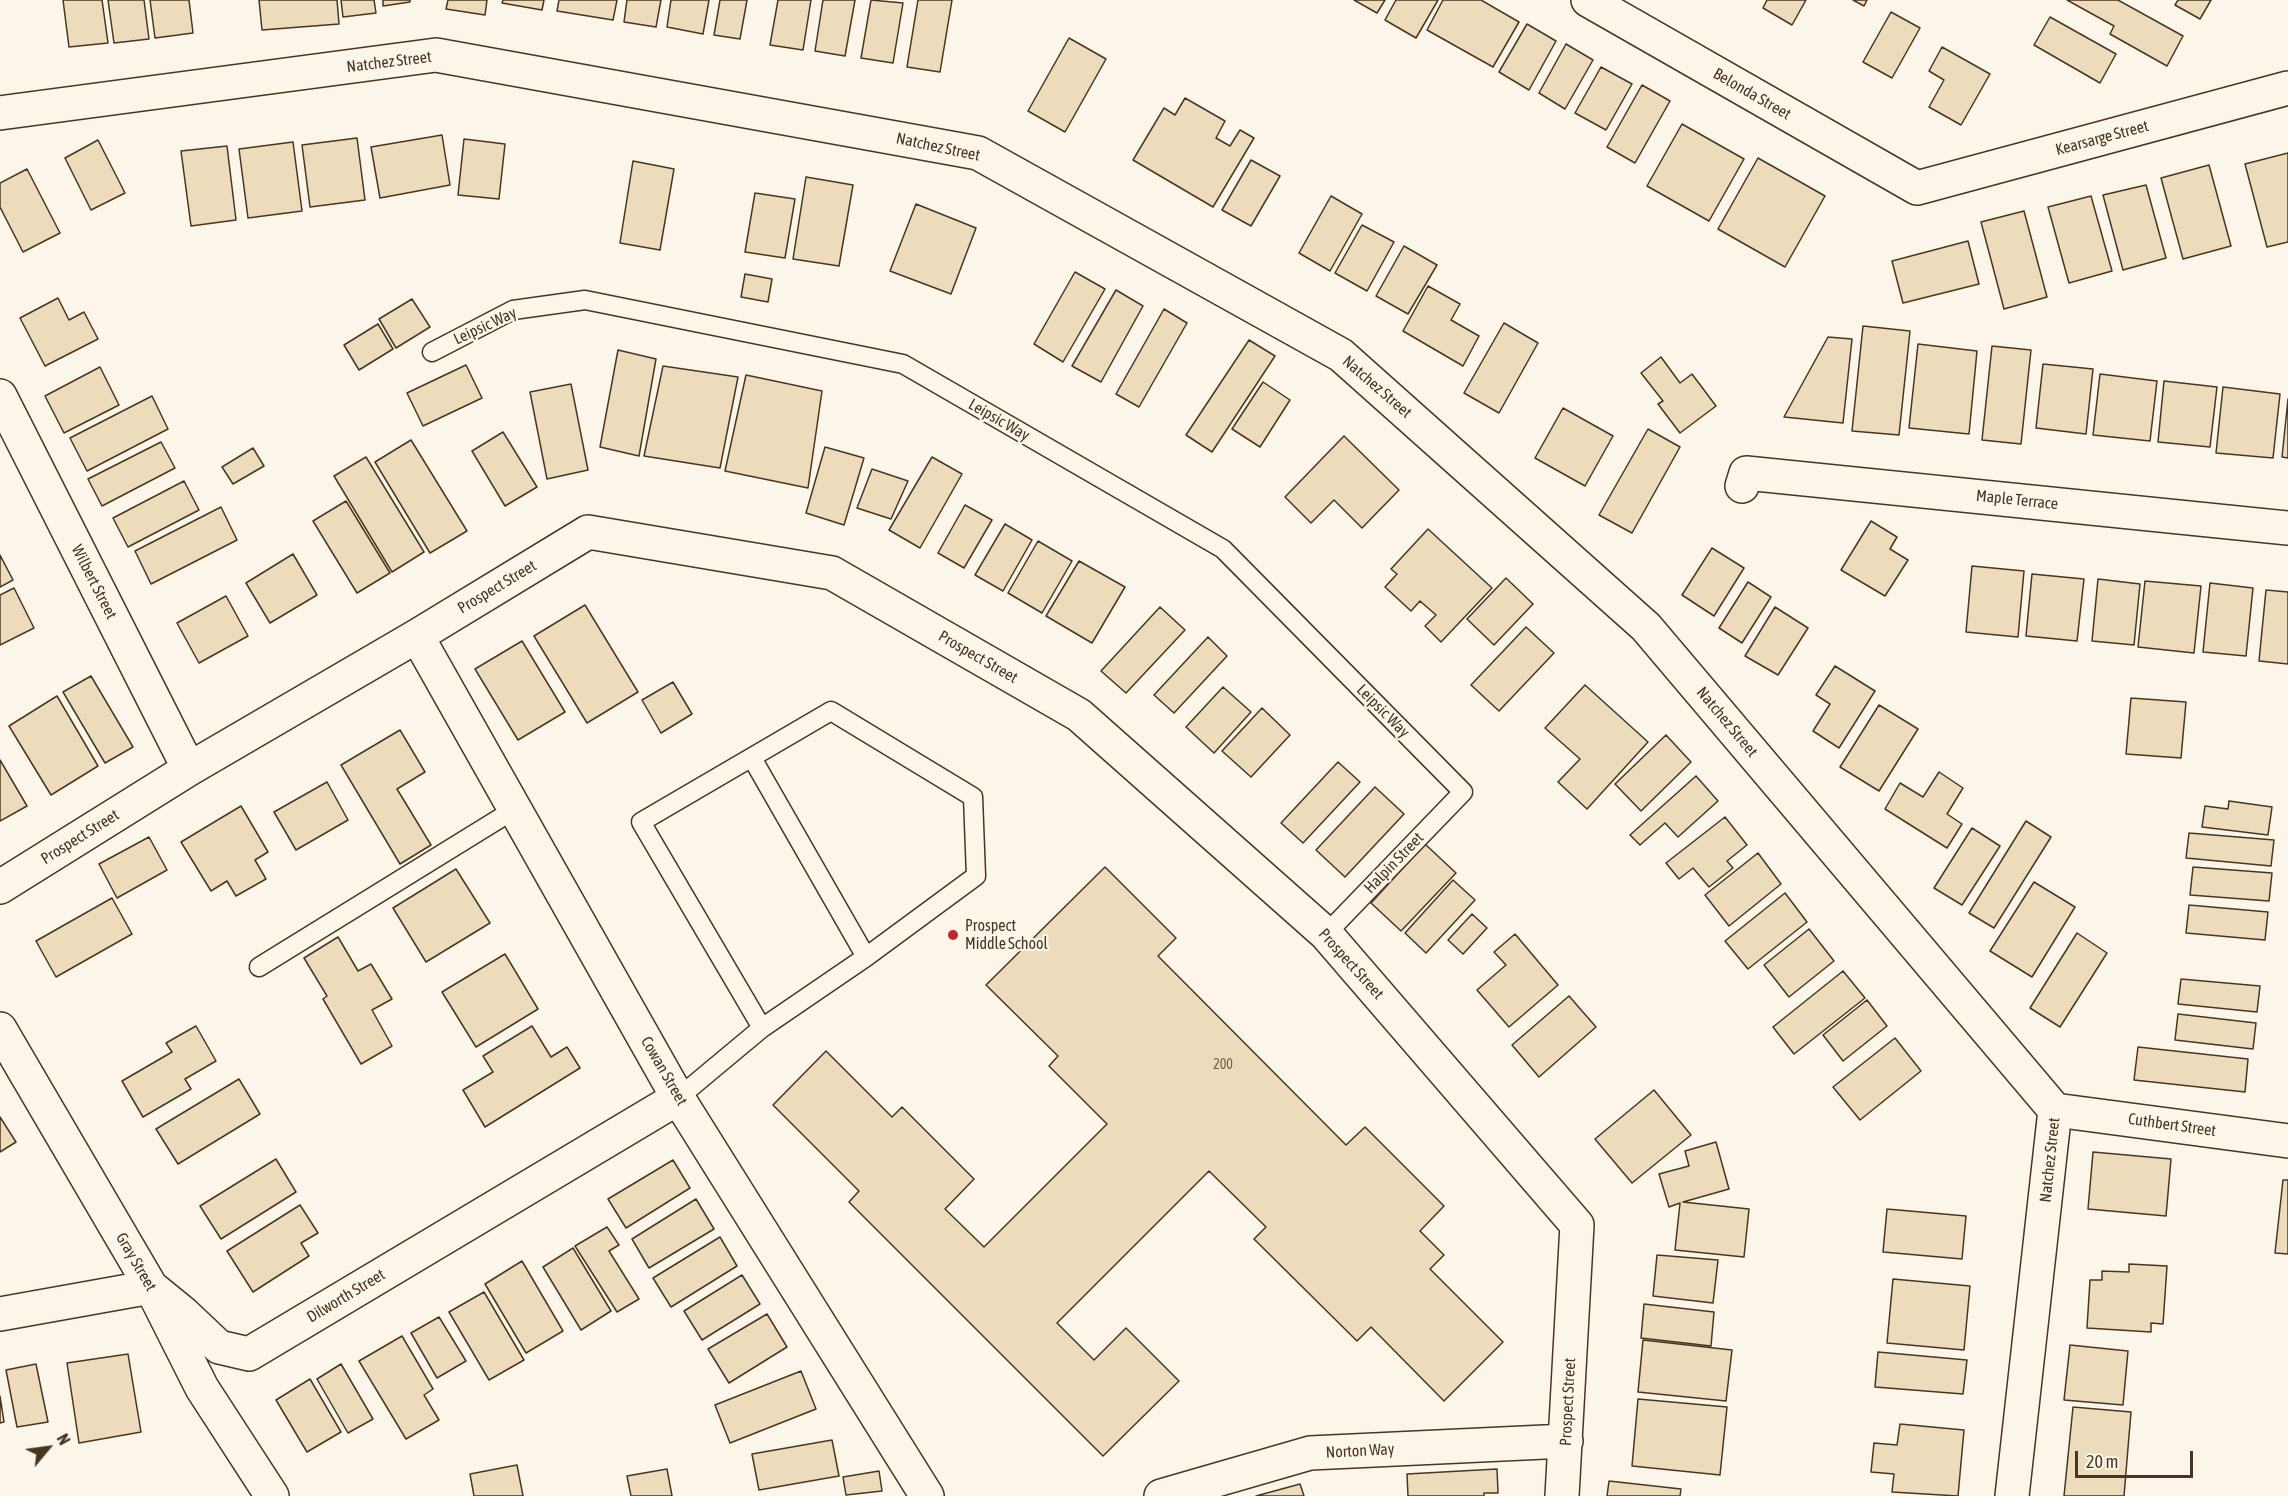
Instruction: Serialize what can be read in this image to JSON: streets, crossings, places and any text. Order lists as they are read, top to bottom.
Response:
{
  "streets": {
    "street": [
      "Natchez Street",
      "Belonda Street",
      "Kearsarge Street",
      "Maple Terrace",
      "Wilbert Street",
      "Prospect Street",
      "Cowan Street",
      "Cuthbert Street",
      "Gray Street",
      "Dilworth Street",
      "Norton Way"
    ],
    "lane": ["Leipsic Way", "Halpin Street"]
  },
  "crossings": [
    ["Natchez Street", "Cuthbert Street"],
    ["Belonda Street", "Kearsarge Street"],
    ["Leipsic Way", "Halpin Street"],
    ["Wilbert Street", "Prospect Street"],
    ["Prospect Street", "Halpin Street"],
    ["Prospect Street", "Cowan Street"],
    ["Prospect Street", "Norton Way"],
    ["Cowan Street", "Dilworth Street"],
    ["Gray Street", "Dilworth Street"]
  ],
  "places": ["Prospect Middle School"],
  "house_numbers": ["200"],
  "scale_bar": "20 m",
  "north": "top right"
}
